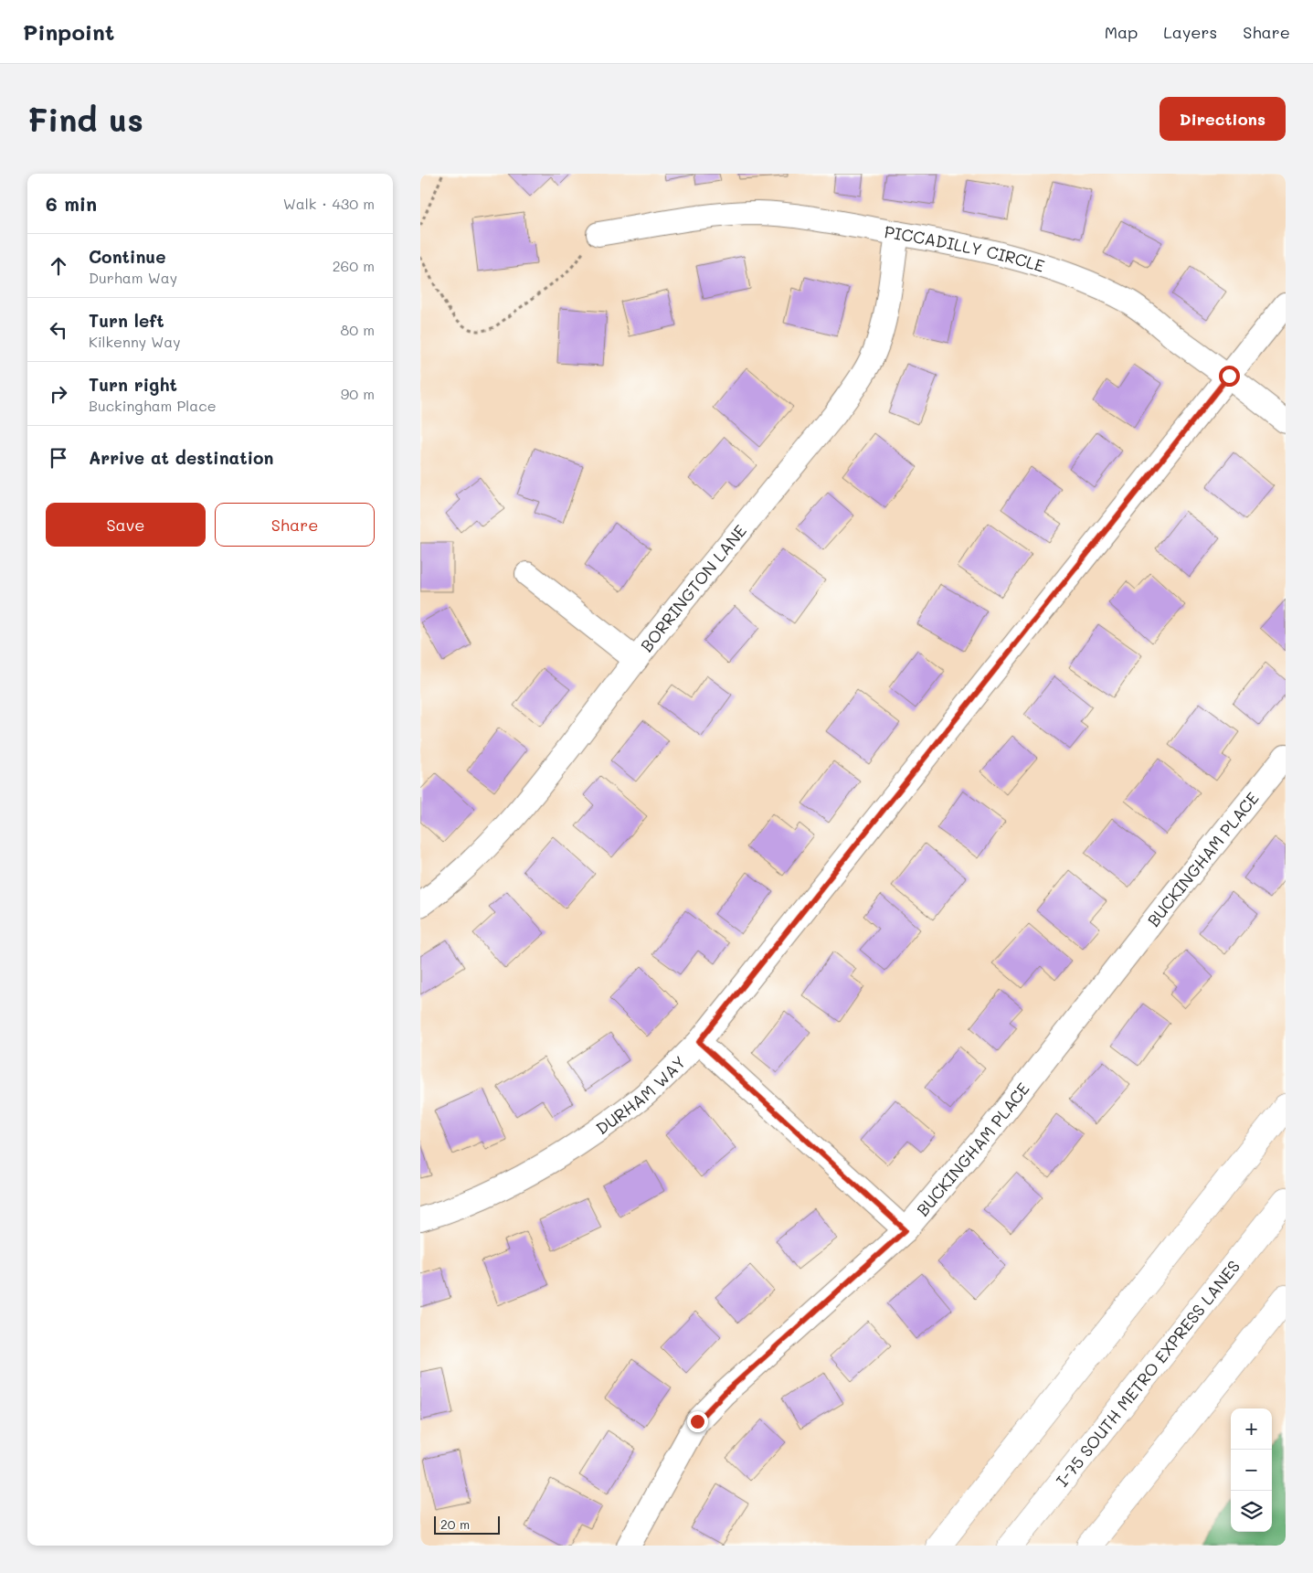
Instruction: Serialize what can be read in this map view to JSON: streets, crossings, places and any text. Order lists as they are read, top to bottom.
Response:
{
  "streets": {
    "highway": ["I-75 SOUTH METRO EXPRESS LANES"],
    "street": [
      "PICCADILLY CIRCLE",
      "BORRINGTON LANE",
      "BUCKINGHAM PLACE",
      "DURHAM WAY"
    ]
  },
  "crossings": [
    ["PICCADILLY CIRCLE", "BORRINGTON LANE"],
    ["PICCADILLY CIRCLE", "DURHAM WAY"]
  ],
  "scale_bar": "20 m",
  "page": {
    "header": "Pinpoint",
    "nav": ["Map", "Layers", "Share"],
    "buttons": [
      "Directions",
      ["Save", "Share"]
    ],
    "title": "Find us",
    "heading": ["6 min", "Walk · 430 m"],
    "list": [
      ["Continue", "Durham Way", "260 m"],
      ["Turn left", "Kilkenny Way", "80 m"],
      ["Turn right", "Buckingham Place", "90 m"],
      "Arrive at destination"
    ],
    "map_buttons": ["+", "−"],
    "scale": "20 m"
  }
}
